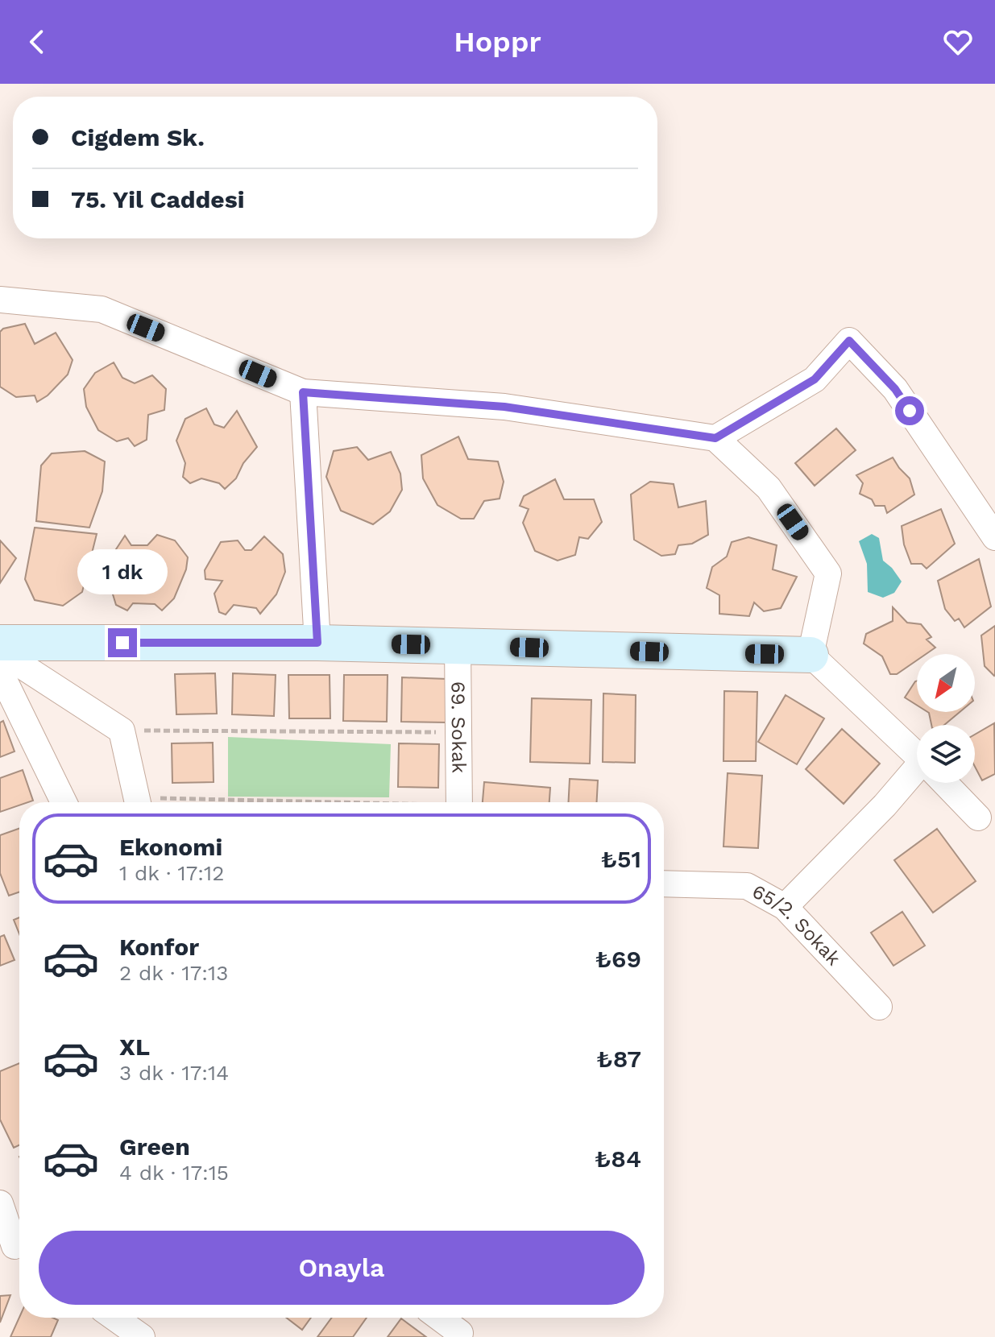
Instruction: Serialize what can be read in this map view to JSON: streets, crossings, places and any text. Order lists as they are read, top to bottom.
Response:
{
  "streets": {
    "street": ["69. Sokak", "65/2. Sokak"]
  },
  "north": "bottom left",
  "page": {
    "header": "Hoppr",
    "banner": ["Cigdem Sk.", "75. Yil Caddesi"],
    "bubble": "1 dk",
    "list": [
      {
        "name": "Ekonomi",
        "note": "1 dk · 17:12",
        "value": "₺51"
      },
      {
        "name": "Konfor",
        "note": "2 dk · 17:13",
        "value": "₺69"
      },
      {
        "name": "XL",
        "note": "3 dk · 17:14",
        "value": "₺87"
      },
      {
        "name": "Green",
        "note": "4 dk · 17:15",
        "value": "₺84"
      }
    ],
    "buttons": "Onayla"
  }
}
